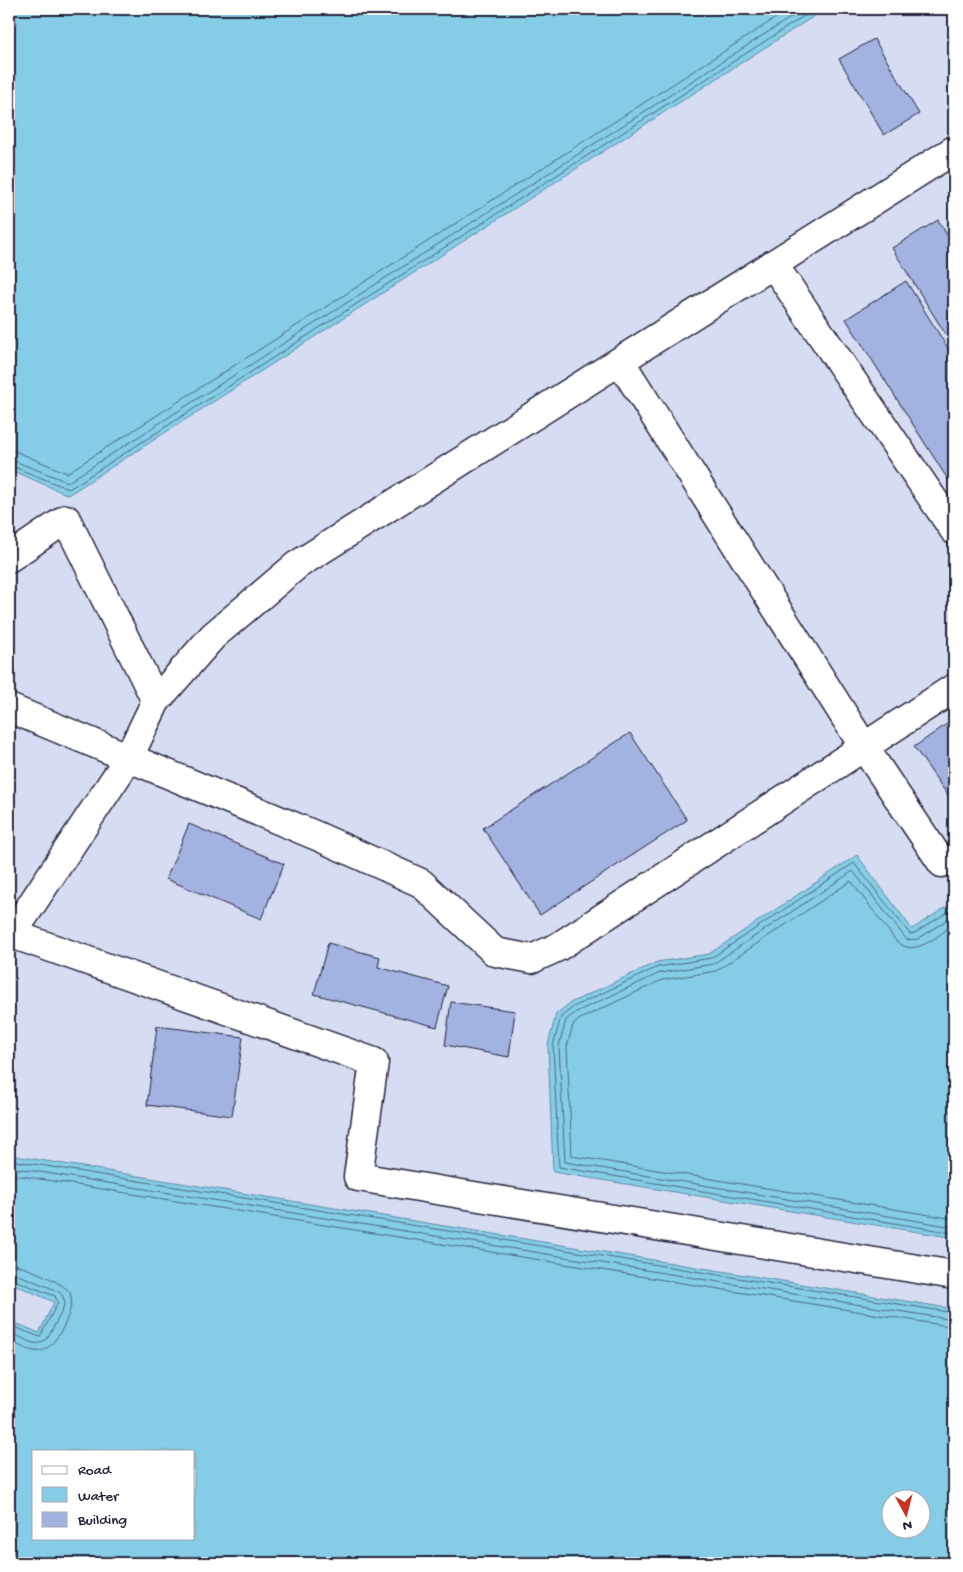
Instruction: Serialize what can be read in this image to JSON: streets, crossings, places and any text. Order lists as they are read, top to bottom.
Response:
{
  "legend": ["Road", "Water", "Building"],
  "north": "bottom"
}
